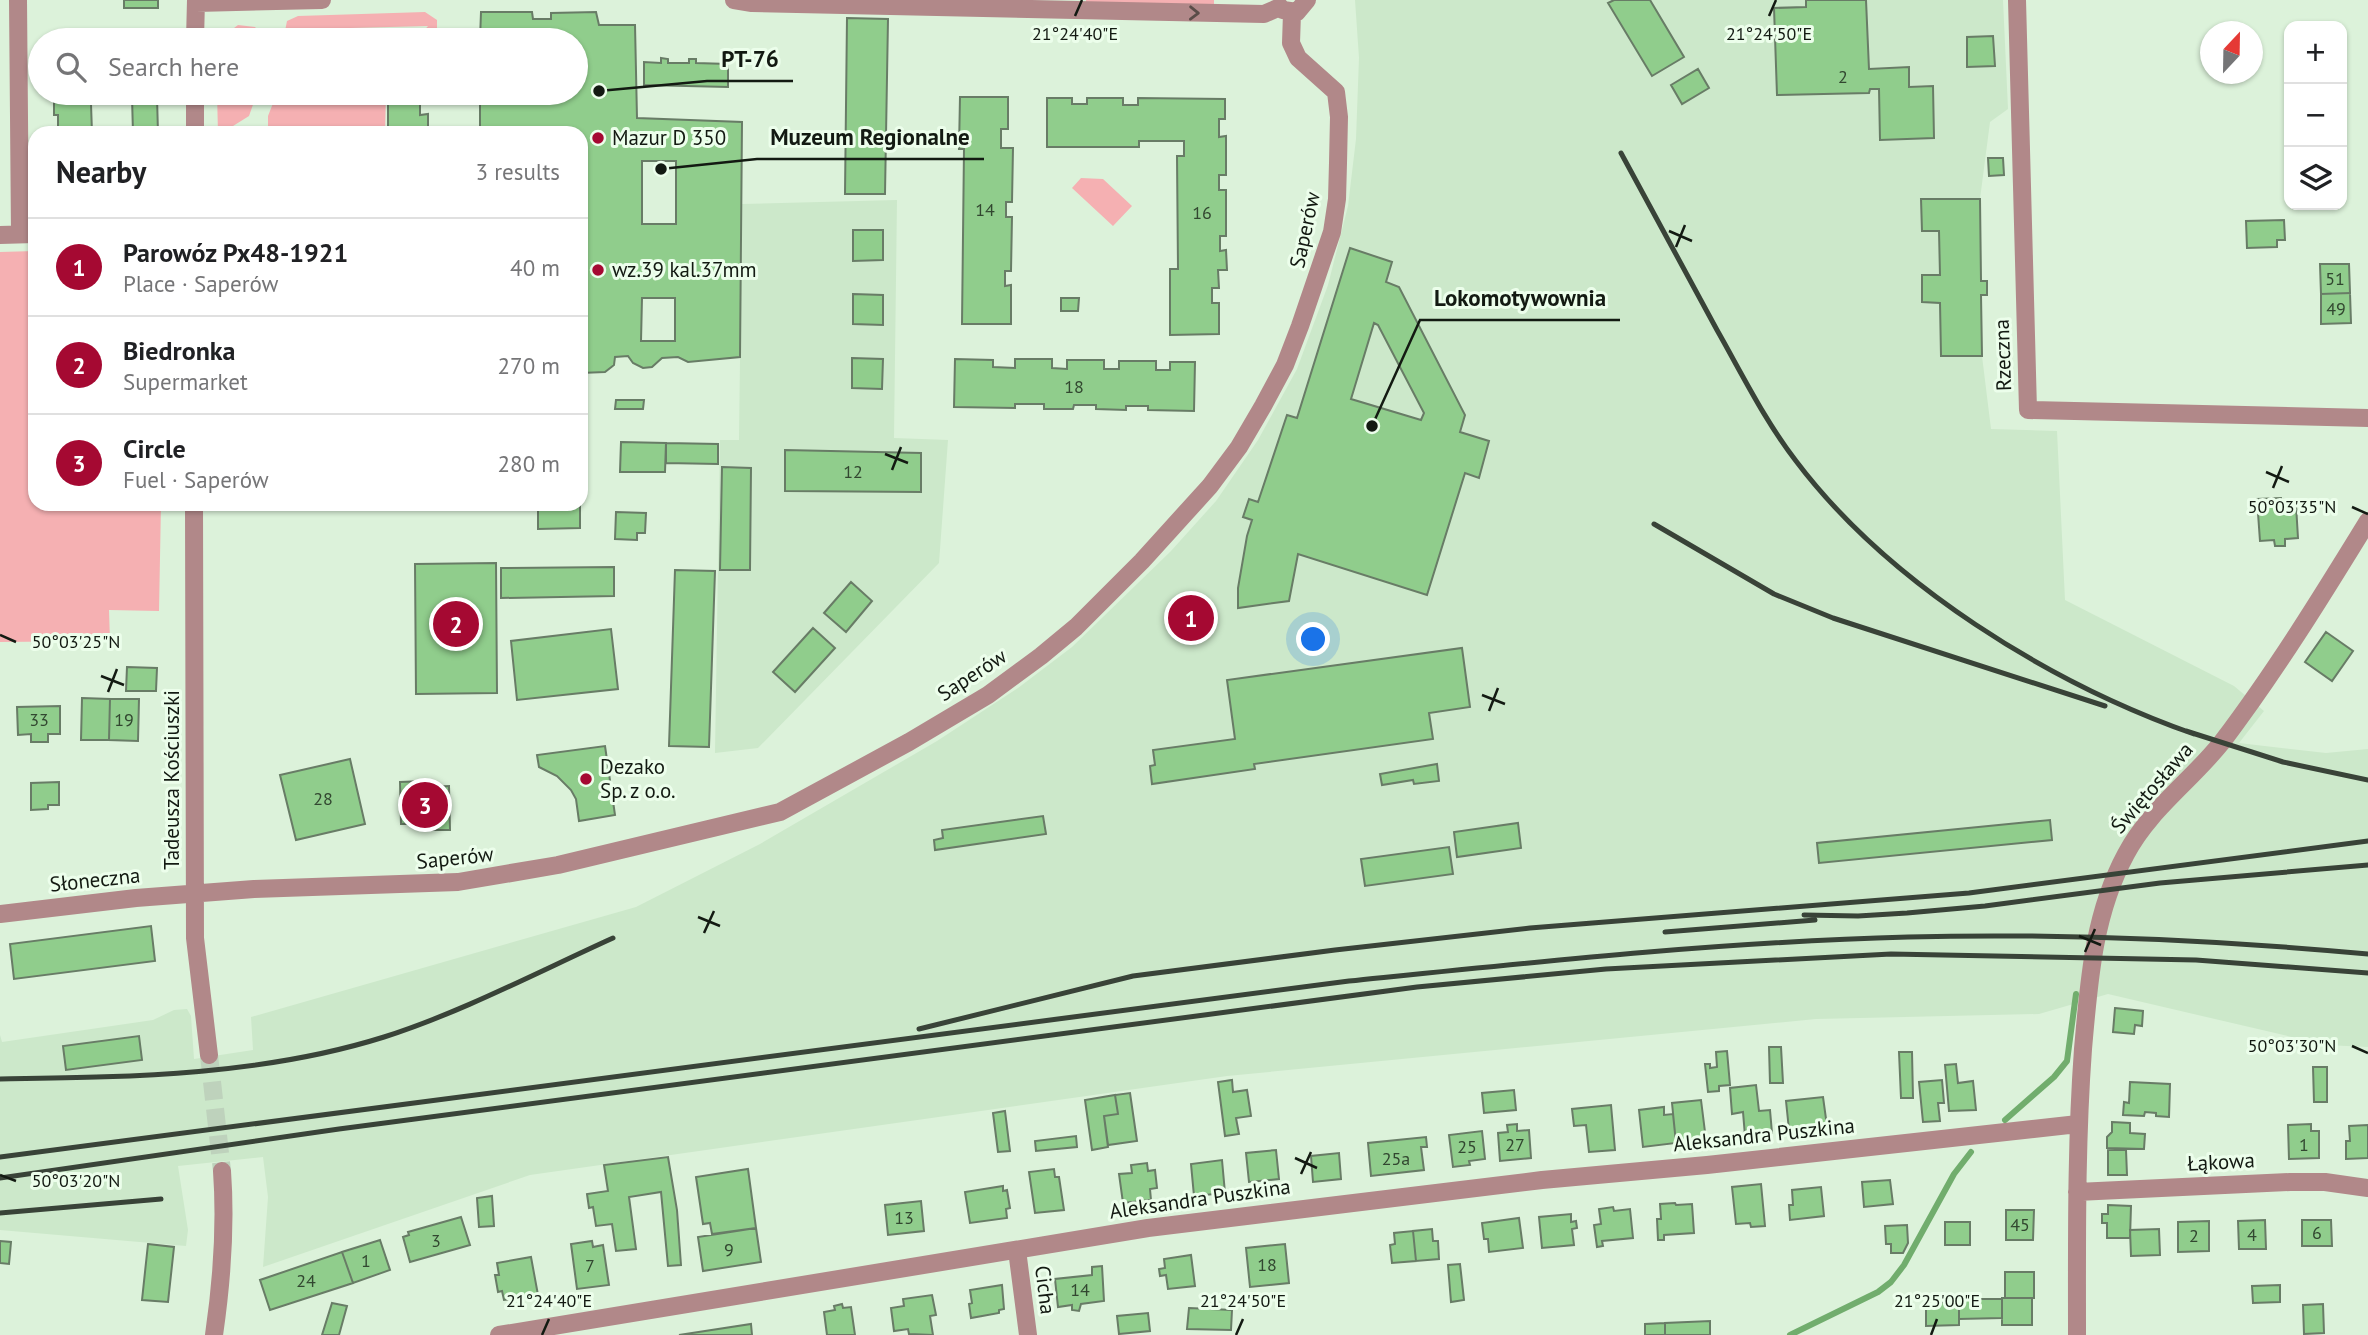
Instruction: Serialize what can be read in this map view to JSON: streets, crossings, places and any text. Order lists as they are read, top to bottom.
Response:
{
  "streets": {
    "street": [
      "Saperów",
      "Rzeczna",
      "Tadeusza Kościuszki",
      "Świętosława",
      "Słoneczna",
      "Aleksandra Puszkina",
      "Łąkowa",
      "Cicha"
    ]
  },
  "crossings": [
    ["Saperów", "Tadeusza Kościuszki"],
    ["Saperów", "Słoneczna"],
    ["Tadeusza Kościuszki", "Słoneczna"],
    ["Świętosława", "Aleksandra Puszkina"],
    ["Świętosława", "Łąkowa"],
    ["Aleksandra Puszkina", "Cicha"]
  ],
  "places": [
    "PT-76",
    "Mazur D 350",
    "Muzeum Regionalne",
    "wz.39 kal.37mm",
    "Lokomotywownia",
    "Dezako Sp. z o.o."
  ],
  "house_numbers": [
    "2",
    "14",
    "16",
    "51",
    "49",
    "18",
    "12",
    "33",
    "19",
    "28",
    "27",
    "1",
    "25",
    "25a",
    "13",
    "45",
    "6",
    "4",
    "2",
    "3",
    "9",
    "1",
    "18",
    "7",
    "24",
    "14"
  ],
  "north": "top",
  "page": {
    "map_buttons": ["+", "−"],
    "search": "Search here",
    "heading": ["Nearby", "3 results"],
    "list": [
      {
        "mark": "1",
        "name": "Parowóz Px48-1921",
        "note": "Place · Saperów",
        "value": "40 m"
      },
      {
        "mark": "2",
        "name": "Biedronka",
        "note": "Supermarket",
        "value": "270 m"
      },
      {
        "mark": "3",
        "name": "Circle",
        "note": "Fuel · Saperów",
        "value": "280 m"
      }
    ],
    "pins": ["1", "2", "3"]
  },
  "coordinates": [
    "21°24'40\"E",
    "21°24'50\"E",
    "50°03'35\"N",
    "50°03'25\"N",
    "50°03'30\"N",
    "50°03'20\"N",
    "21°25'00\"E"
  ]
}
